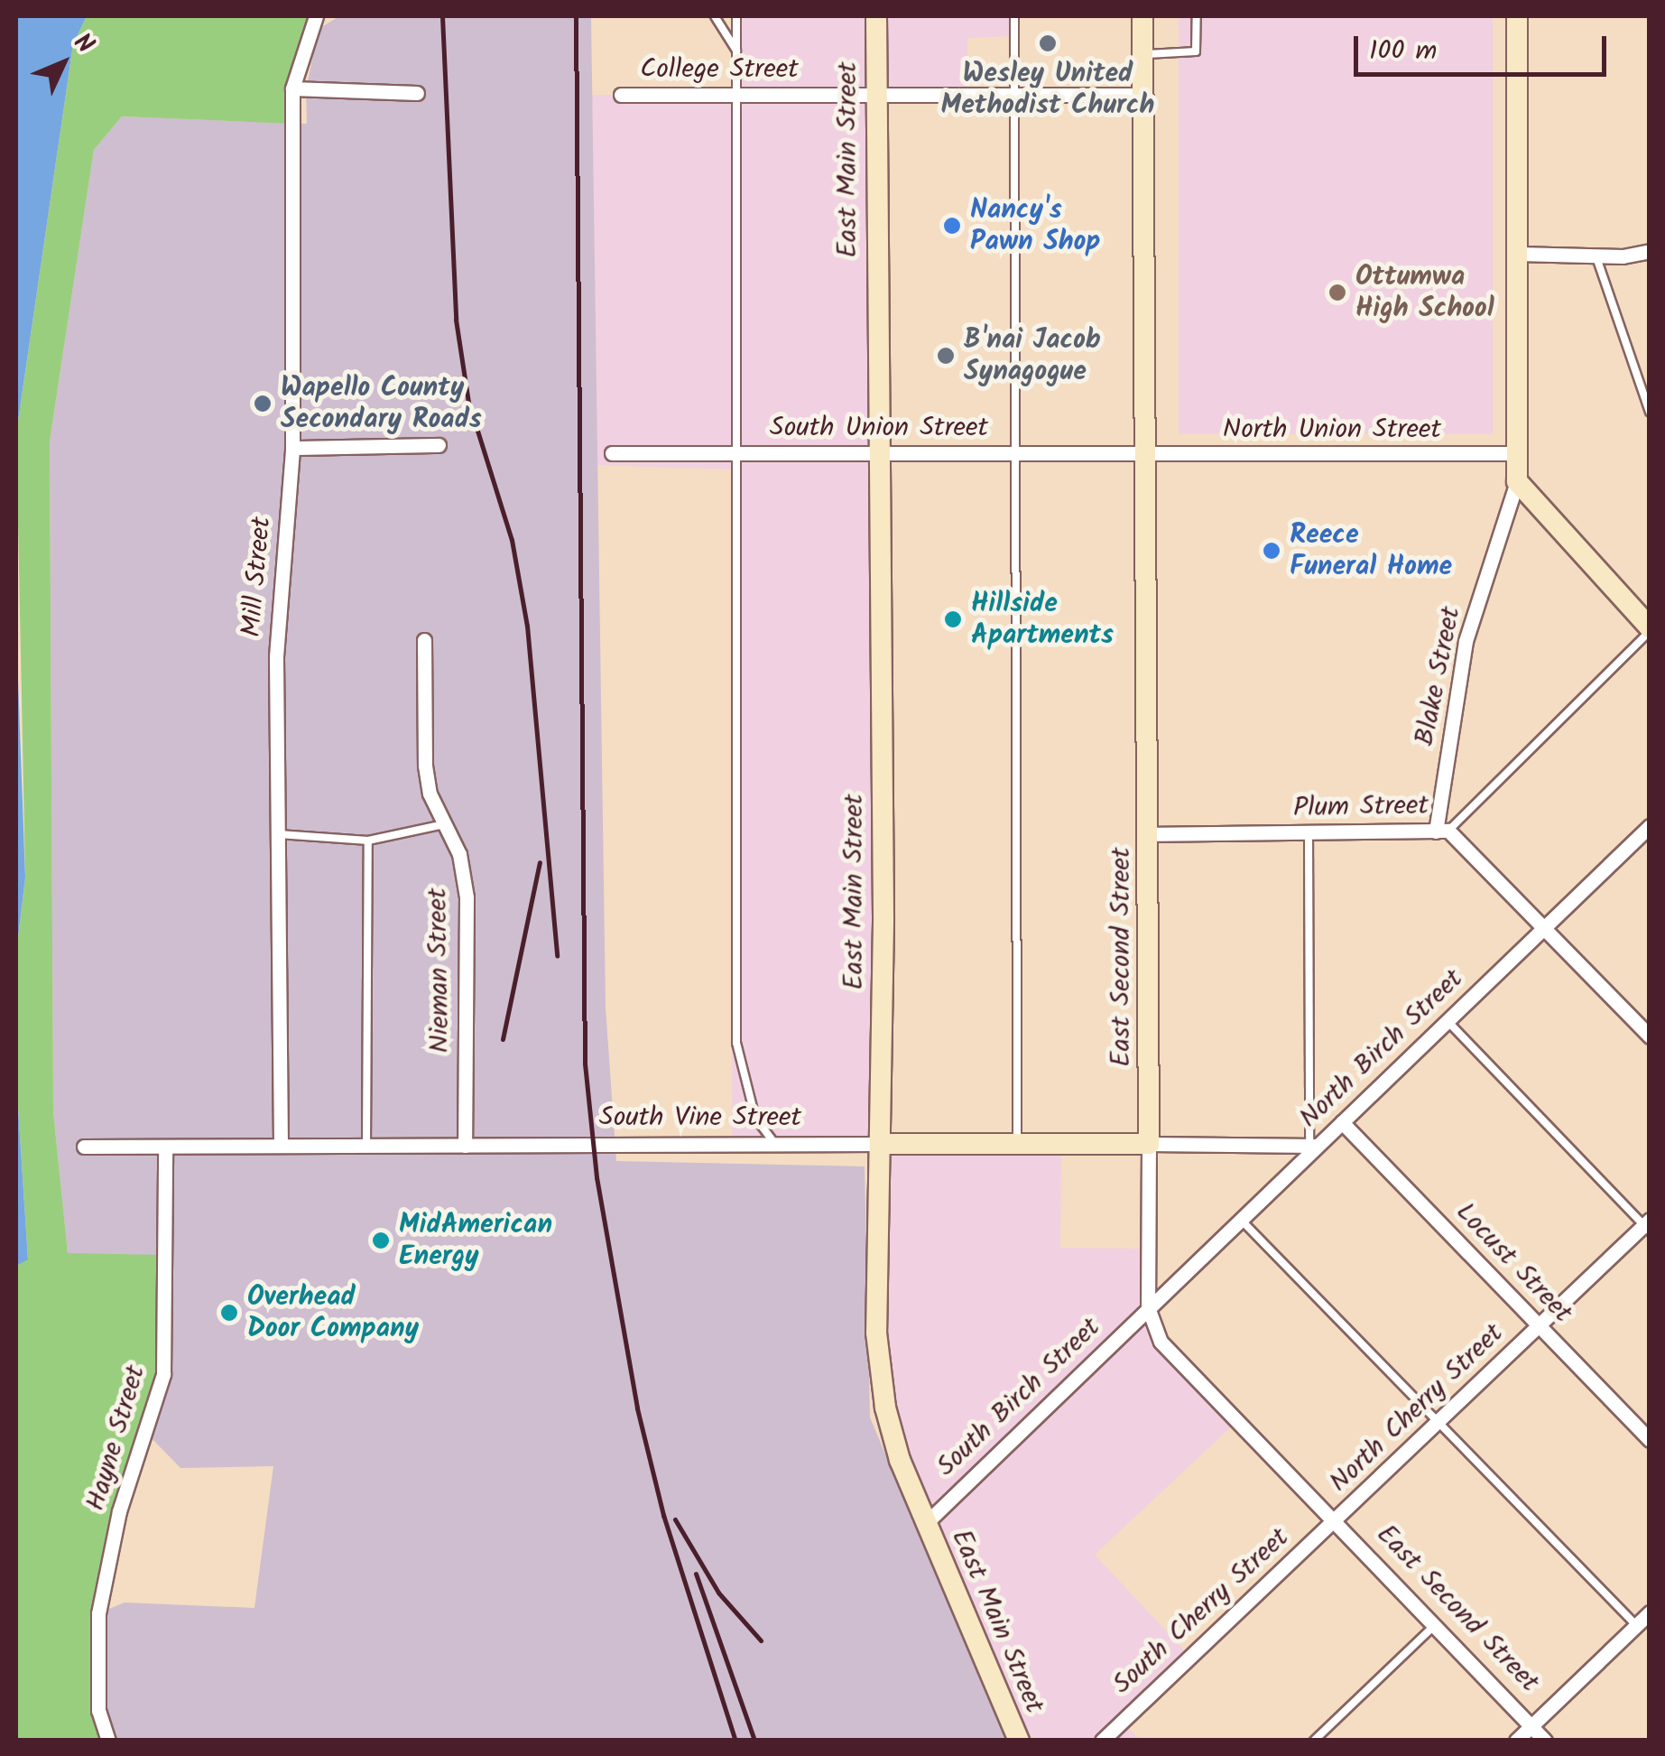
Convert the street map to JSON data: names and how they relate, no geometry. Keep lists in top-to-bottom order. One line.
{"streets":{"main road":["East Main Street","East Second Street","South Vine Street"],"street":["College Street","South Union Street","North Union Street","Mill Street","Blake Street","Plum Street","Nieman Street","North Birch Street","Locust Street","South Birch Street","North Cherry Street","Hayne Street","South Cherry Street"]},"crossings":[["College Street","East Main Street"],["College Street","East Second Street"],["East Main Street","South Union Street"],["East Main Street","South Vine Street"],["East Main Street","South Birch Street"],["South Union Street","North Union Street"],["South Union Street","East Second Street"],["North Union Street","East Second Street"],["Mill Street","South Vine Street"],["Blake Street","Plum Street"],["Plum Street","East Second Street"],["Plum Street","North Birch Street"],["East Second Street","North Birch Street"],["East Second Street","South Vine Street"],["East Second Street","South Birch Street"],["East Second Street","North Cherry Street"],["East Second Street","South Cherry Street"],["Nieman Street","South Vine Street"],["North Birch Street","South Vine Street"],["North Birch Street","Locust Street"],["North Birch Street","South Birch Street"],["South Vine Street","Hayne Street"],["Locust Street","North Cherry Street"],["North Cherry Street","South Cherry Street"]],"places":["Wesley United Methodist Church","Nancy's Pawn Shop","Ottumwa High School","B'nai Jacob Synagogue","Wapello County Secondary Roads","Reece Funeral Home","Hillside Apartments","MidAmerican Energy","Overhead Door Company"],"scale_bar":"100 m","north":"top right"}
